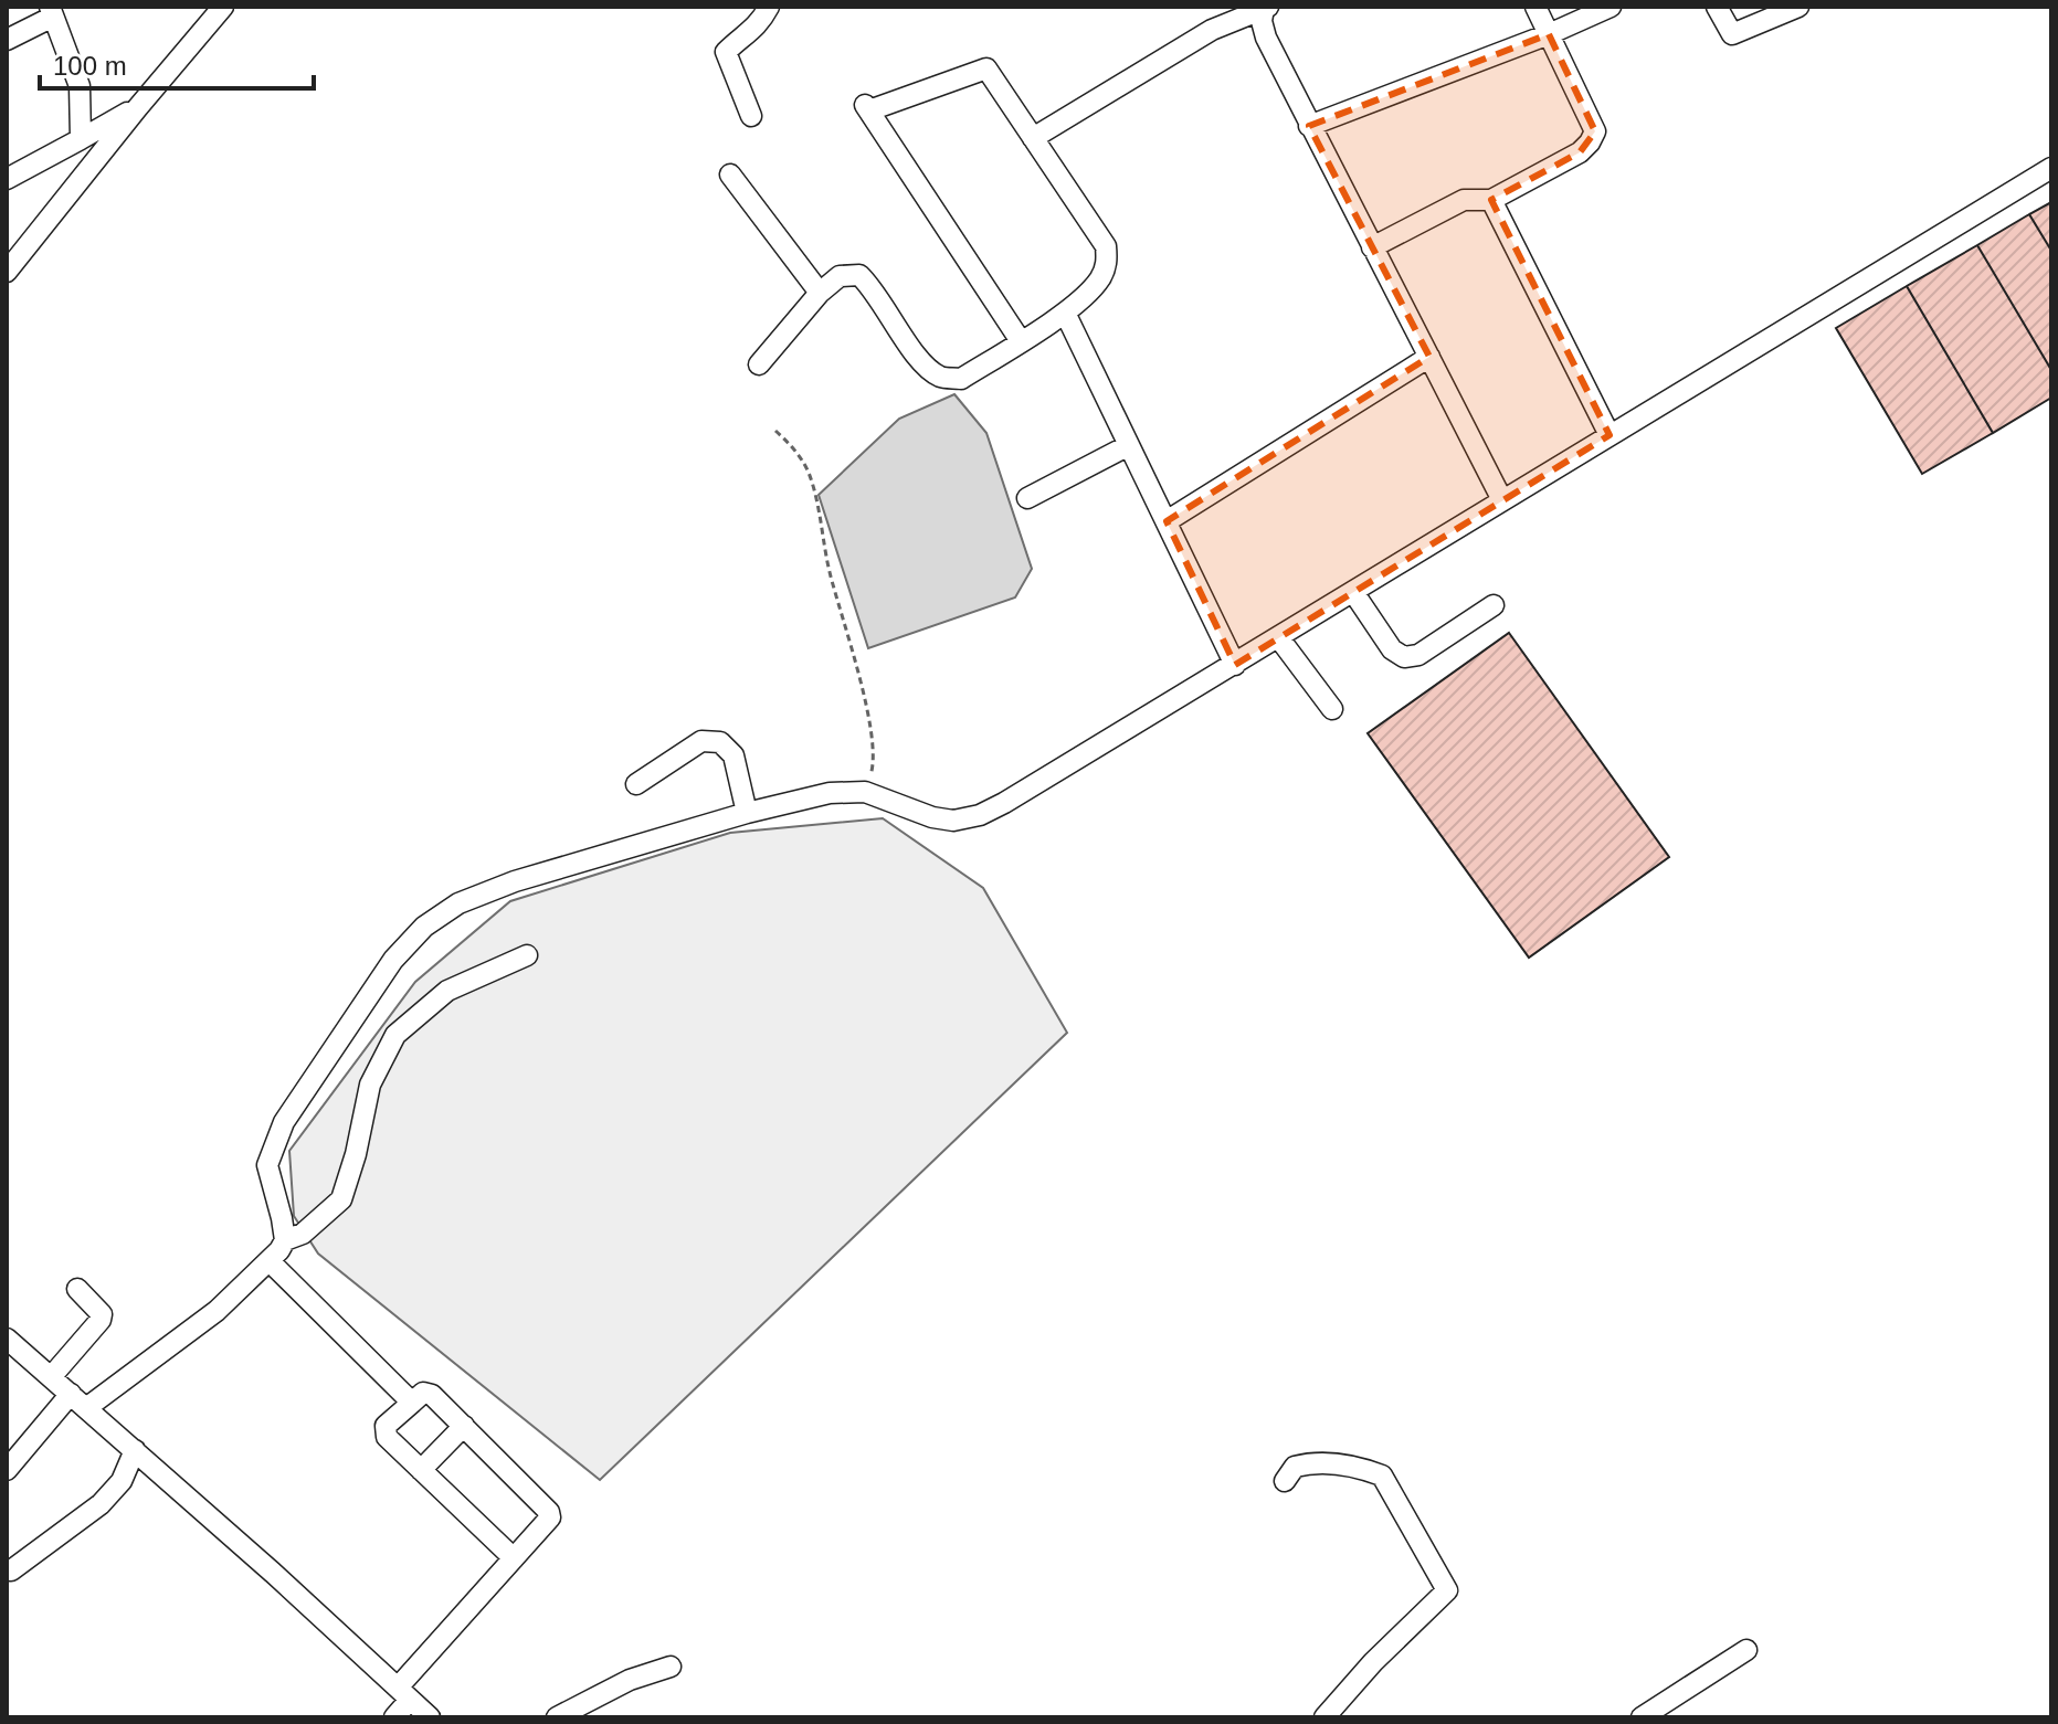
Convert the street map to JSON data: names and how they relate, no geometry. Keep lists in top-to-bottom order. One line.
{"scale_bar":"100 m"}
